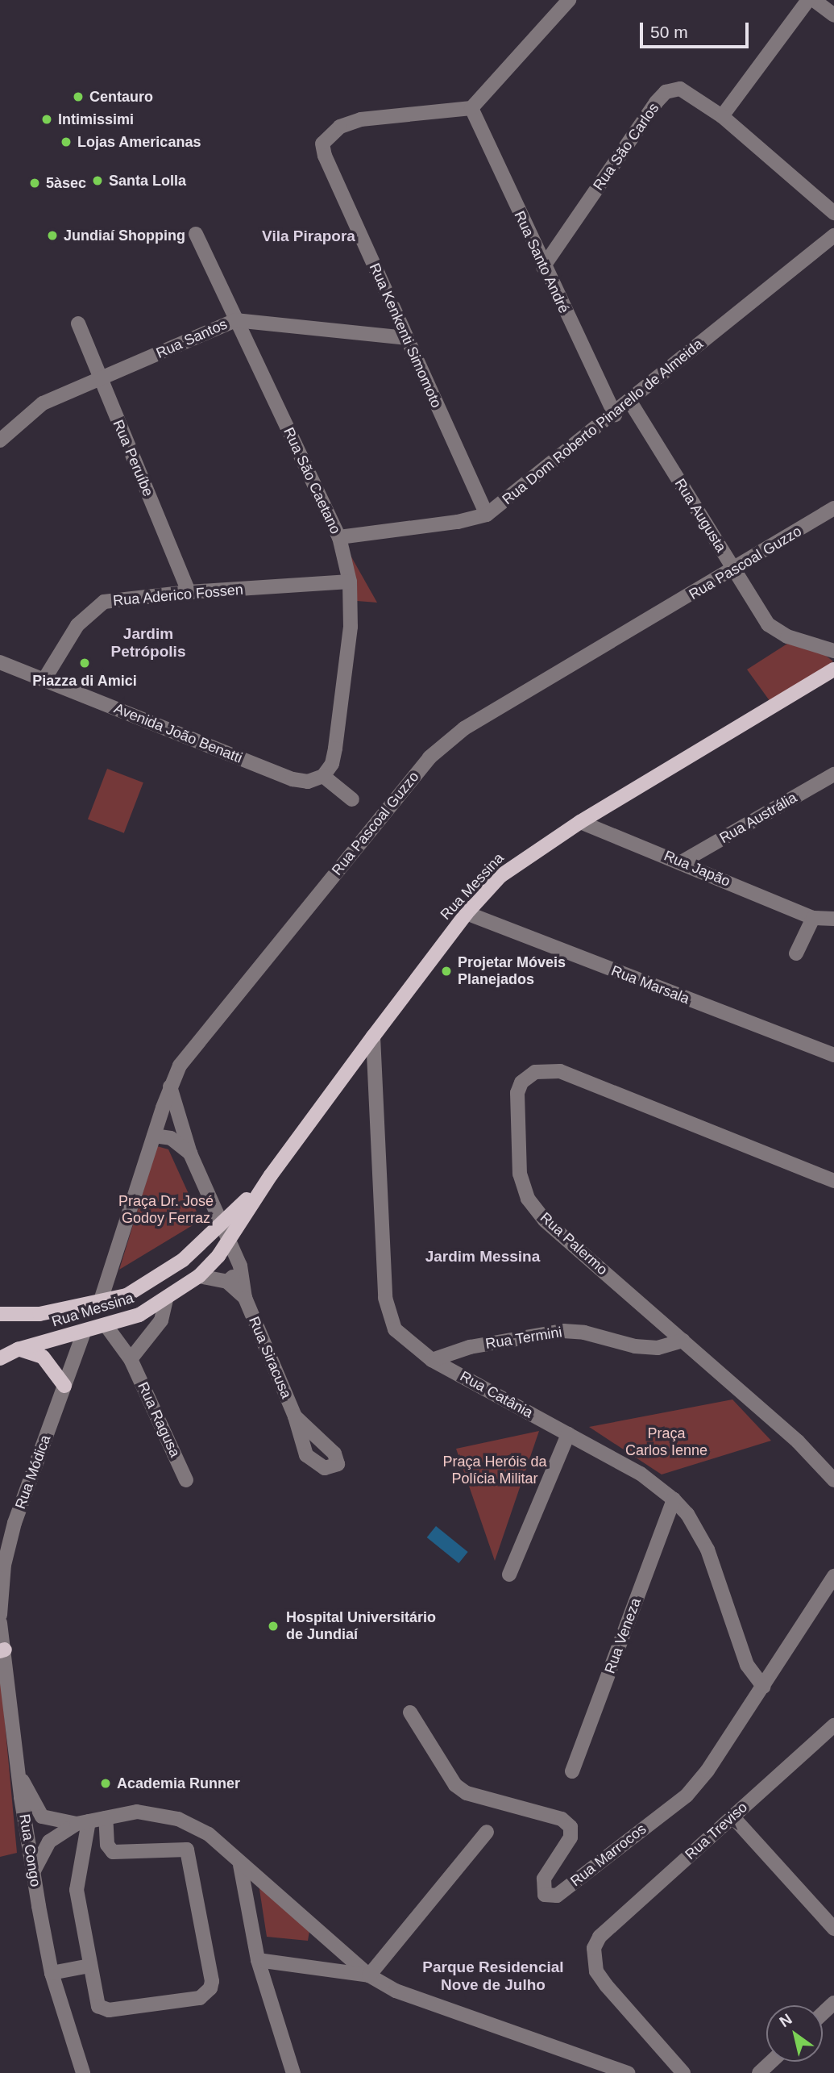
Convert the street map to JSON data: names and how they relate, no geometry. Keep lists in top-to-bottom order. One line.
{"streets":{"main road":["Rua Messina"],"street":["Rua São Carlos","Rua Santo André","Rua Kenkenti Simomoto","Rua Santos","Rua Dom Roberto Pinarello de Almeida","Rua Peruíbe","Rua São Caetano","Rua Augusta","Rua Pascoal Guzzo","Rua Aderico Fossen","Avenida João Benatti","Rua Austrália","Rua Japão","Rua Marsala","Rua Palermo","Rua Termini","Rua Siracusa","Rua Catânia","Rua Ragusa","Rua Módica","Rua Veneza","Rua Treviso","Rua Congo","Rua Marrocos"]},"crossings":[["Rua São Carlos","Rua Santo André"],["Rua Santo André","Rua Kenkenti Simomoto"],["Rua Santo André","Rua Dom Roberto Pinarello de Almeida"],["Rua Kenkenti Simomoto","Rua Santos"],["Rua Kenkenti Simomoto","Rua Dom Roberto Pinarello de Almeida"],["Rua Santos","Rua Peruíbe"],["Rua Santos","Rua São Caetano"],["Rua Dom Roberto Pinarello de Almeida","Rua São Caetano"],["Rua Dom Roberto Pinarello de Almeida","Rua Augusta"],["Rua Peruíbe","Rua Aderico Fossen"],["Rua São Caetano","Rua Aderico Fossen"],["Rua São Caetano","Avenida João Benatti"],["Rua Augusta","Rua Pascoal Guzzo"],["Rua Pascoal Guzzo","Rua Messina"],["Rua Aderico Fossen","Avenida João Benatti"],["Rua Austrália","Rua Japão"],["Rua Japão","Rua Messina"],["Rua Messina","Rua Marsala"],["Rua Messina","Rua Siracusa"],["Rua Messina","Rua Catânia"],["Rua Messina","Rua Ragusa"],["Rua Messina","Rua Módica"],["Rua Palermo","Rua Termini"],["Rua Termini","Rua Catânia"],["Rua Catânia","Rua Veneza"],["Rua Catânia","Rua Marrocos"]],"districts":["Vila Pirapora","Jardim Petrópolis","Jardim Messina","Parque Residencial Nove de Julho"],"parks":["Praça Dr. José Godoy Ferraz","Praça Carlos Ienne","Praça Heróis da Polícia Militar"],"places":["Centauro","Intimissimi","Lojas Americanas","Santa Lolla","5àsec","Jundiaí Shopping","Piazza di Amici","Projetar Móveis Planejados","Hospital Universitário de Jundiaí","Academia Runner"],"scale_bar":"50 m","north":"top left"}
